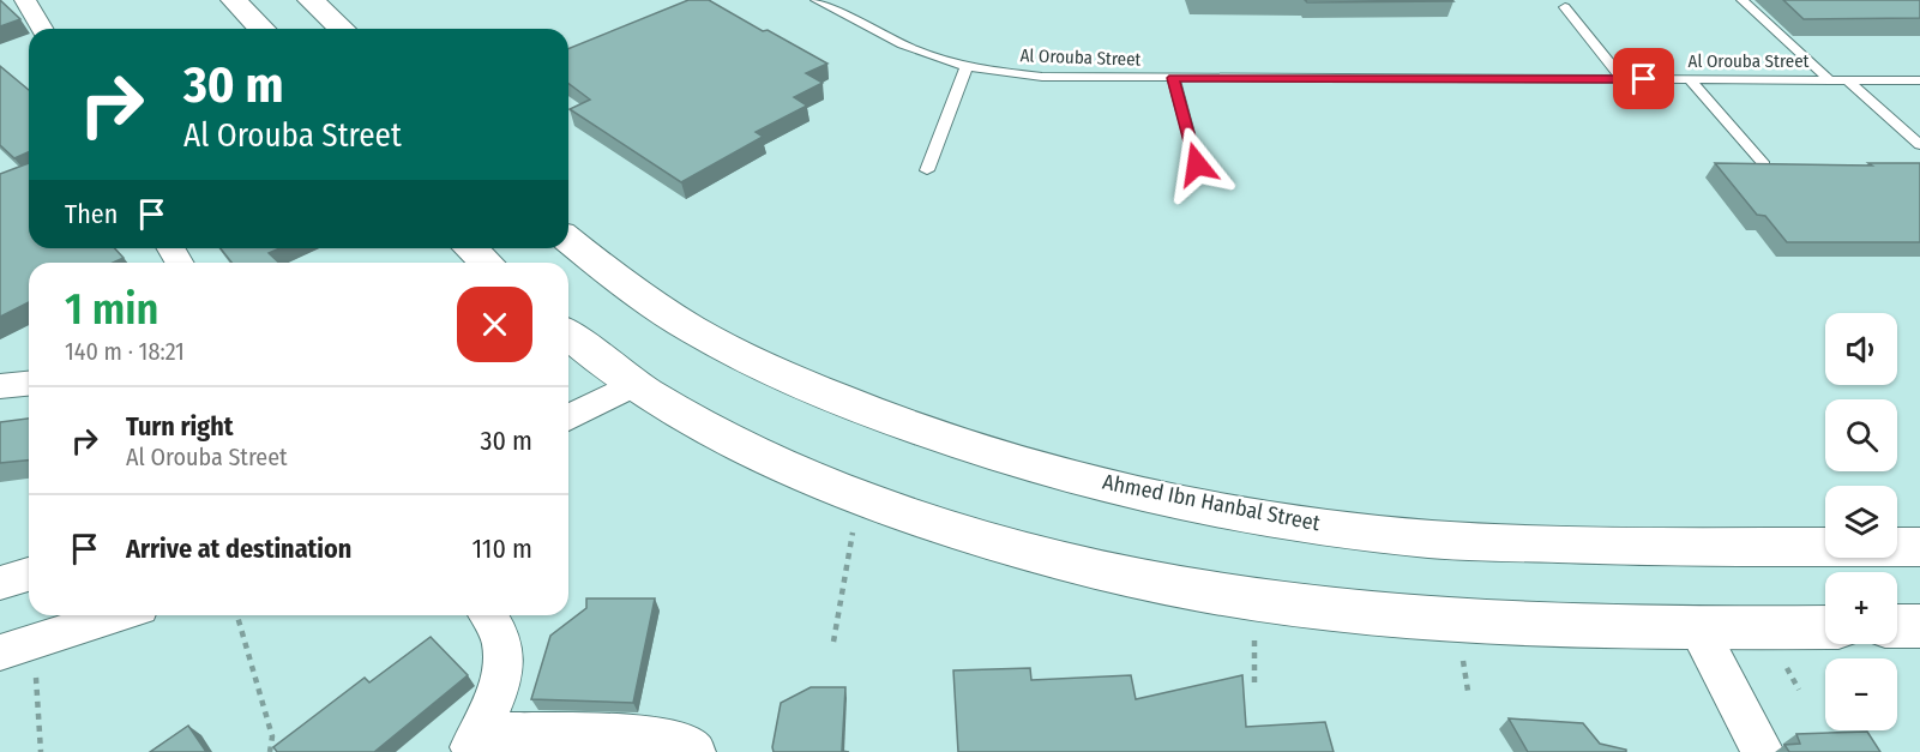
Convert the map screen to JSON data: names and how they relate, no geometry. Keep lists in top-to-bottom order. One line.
{"streets":{"street":["Ahmed Ibn Hanbal Street"],"lane":["Al Orouba Street"]},"page":{"turn":["30 m","Al Orouba Street"],"then":"Then","heading":["1 min","140 m · 18:21"],"map_buttons":["+","−"],"list":[{"name":"Turn right","note":"Al Orouba Street","value":"30 m"},{"name":"Arrive at destination","value":"110 m"}]}}
